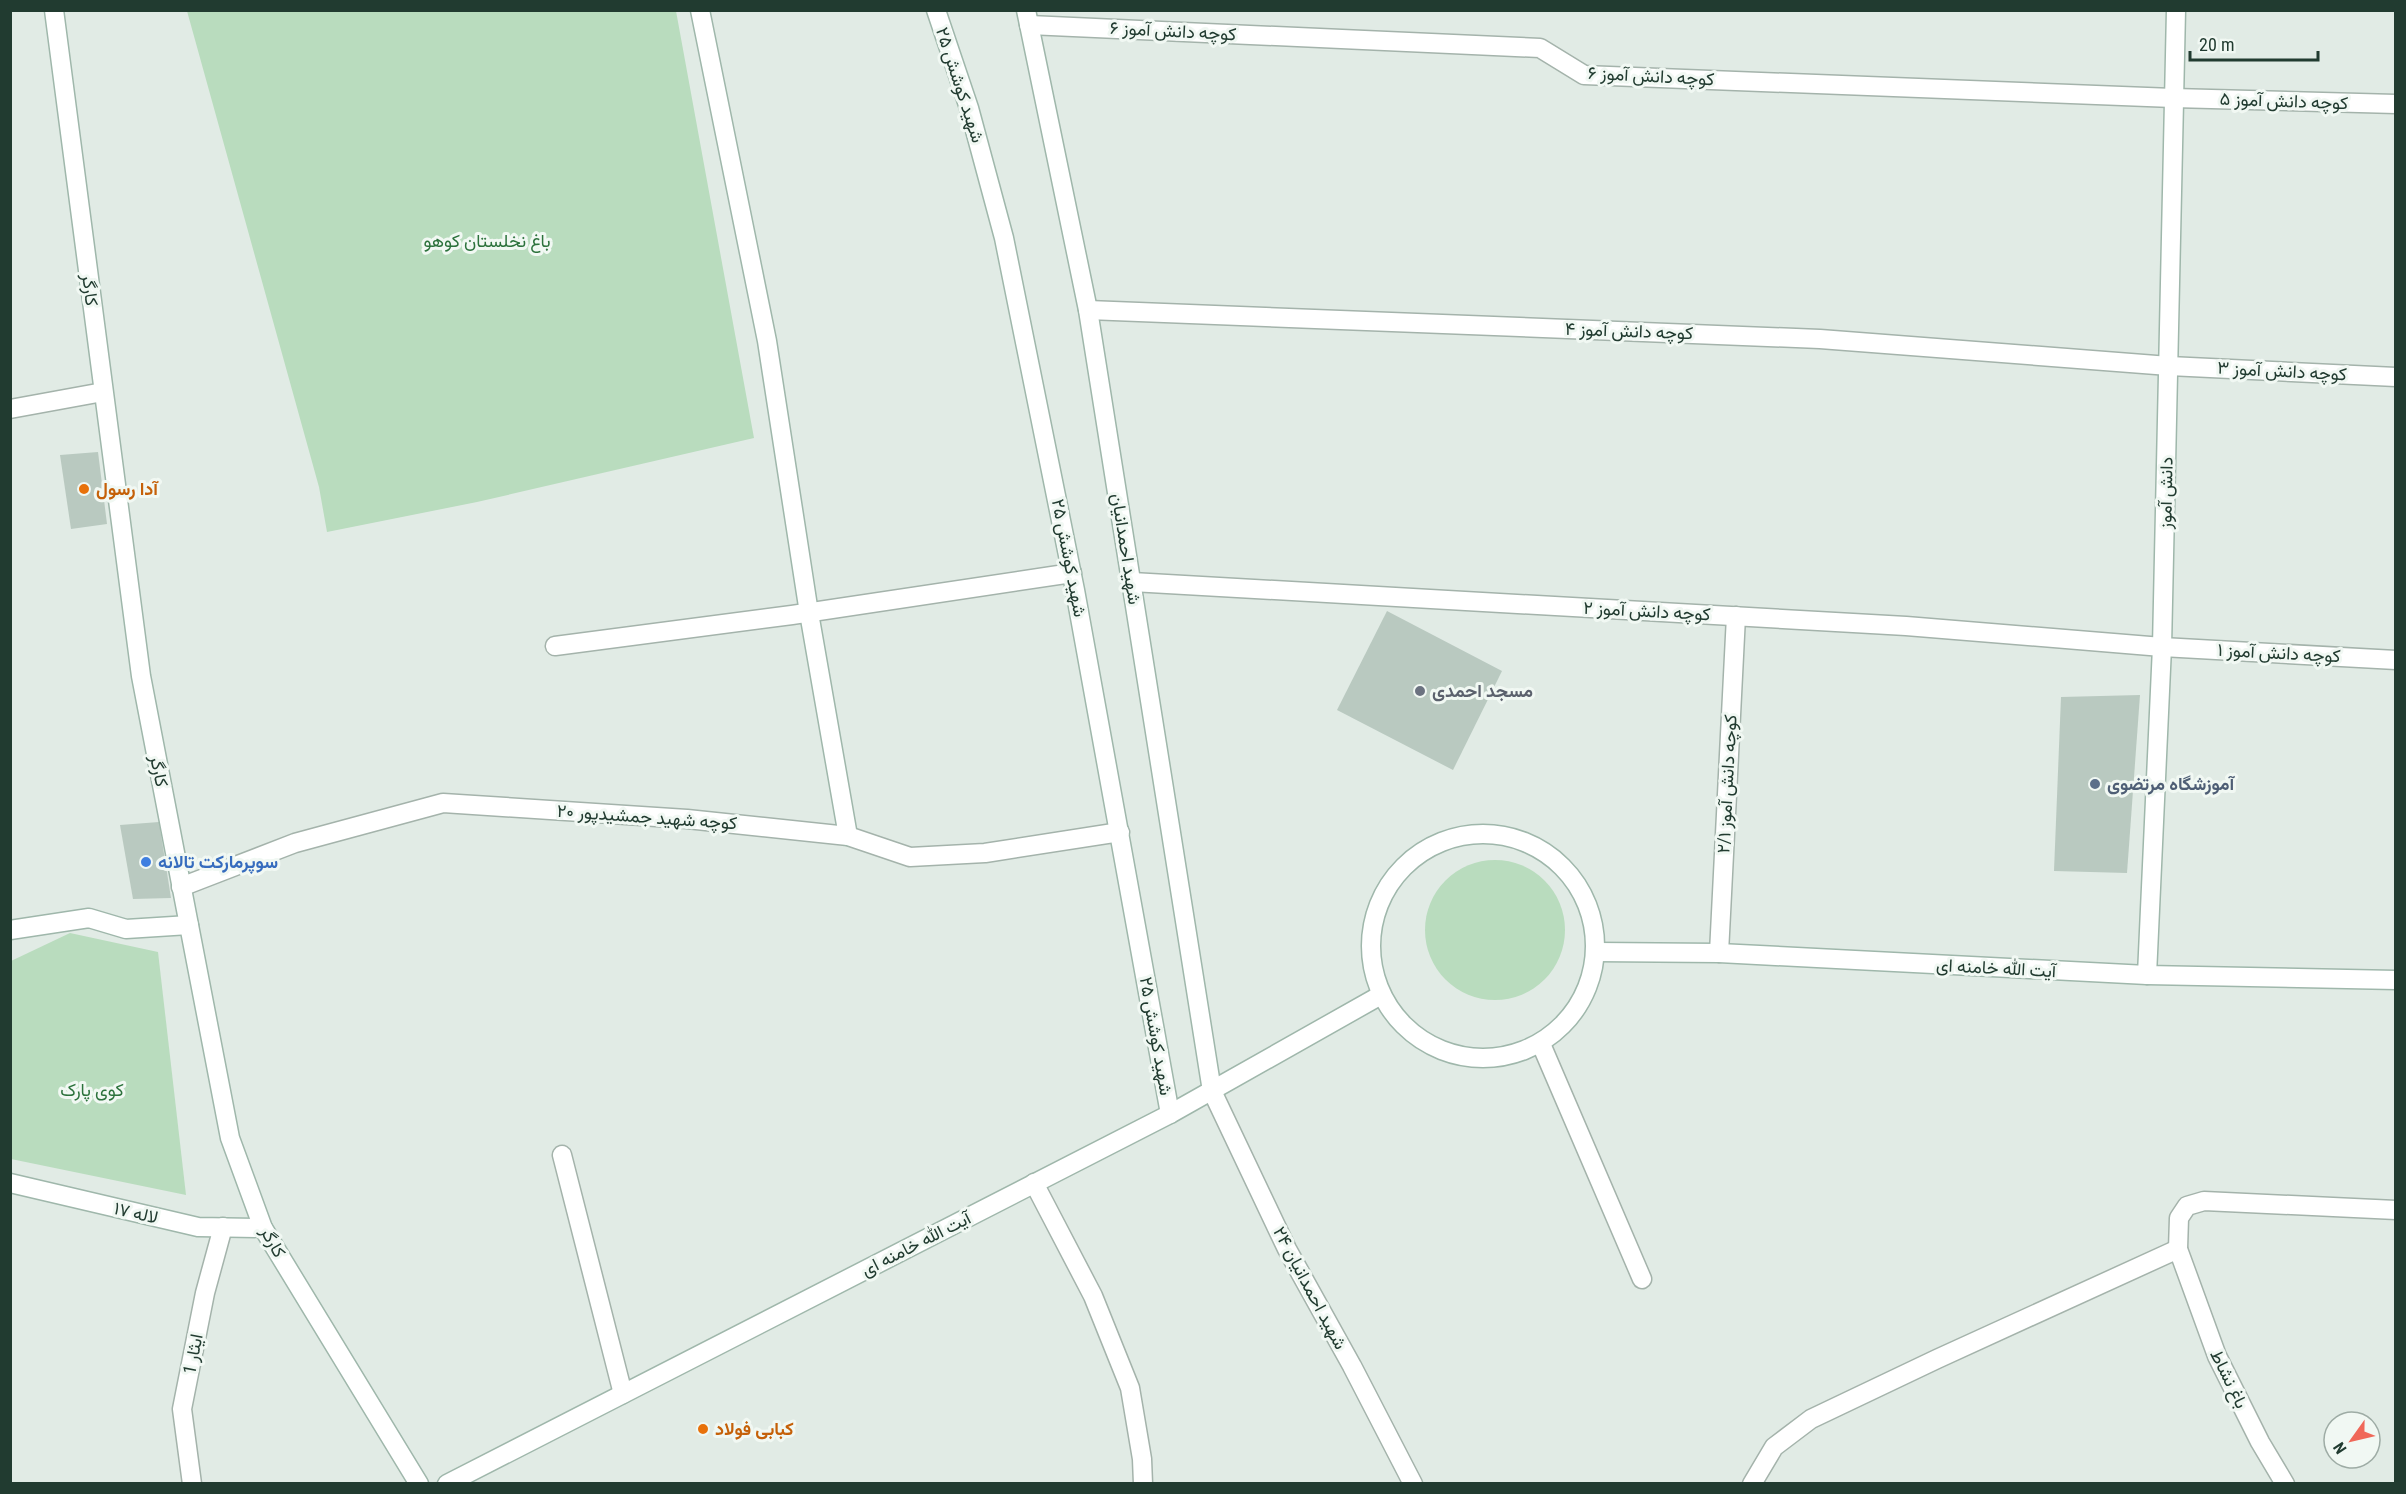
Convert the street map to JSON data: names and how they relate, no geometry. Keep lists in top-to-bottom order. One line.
{"streets":{"street":["کوچه دانش آموز ۶","شهید کوشش ۲۵","کوچه دانش آموز ۵","کارگر","کوچه دانش آموز ۴","کوچه دانش آموز ۳","دانش آموز","شهید احمدانیان","کوچه دانش آموز ۲","کوچه دانش آموز ۱","کوچه دانش آموز ۲/۱","کوچه شهید جمشیدپور ۲۰","آیت الله خامنه ای","لاله ۱۷","شهید احمدانیان ۲۴","ایثار 1","باغ نشاط"]},"crossings":[["کوچه دانش آموز ۶","کوچه دانش آموز ۵"],["کوچه دانش آموز ۶","دانش آموز"],["کوچه دانش آموز ۶","شهید احمدانیان"],["شهید کوشش ۲۵","کوچه شهید جمشیدپور ۲۰"],["شهید کوشش ۲۵","آیت الله خامنه ای"],["کوچه دانش آموز ۵","دانش آموز"],["کارگر","کوچه شهید جمشیدپور ۲۰"],["کارگر","لاله ۱۷"],["کوچه دانش آموز ۴","کوچه دانش آموز ۳"],["کوچه دانش آموز ۴","دانش آموز"],["کوچه دانش آموز ۴","شهید احمدانیان"],["کوچه دانش آموز ۳","دانش آموز"],["دانش آموز","کوچه دانش آموز ۲"],["دانش آموز","کوچه دانش آموز ۱"],["دانش آموز","آیت الله خامنه ای"],["شهید احمدانیان","کوچه دانش آموز ۲"],["شهید احمدانیان","آیت الله خامنه ای"],["شهید احمدانیان","شهید احمدانیان ۲۴"],["کوچه دانش آموز ۲","کوچه دانش آموز ۱"],["کوچه دانش آموز ۲","کوچه دانش آموز ۲/۱"],["کوچه دانش آموز ۲/۱","آیت الله خامنه ای"],["آیت الله خامنه ای","شهید احمدانیان ۲۴"],["لاله ۱۷","ایثار 1"]],"parks":["باغ نخلستان کوهو","کوی پارک"],"places":["آدا رسول","مسجد احمدی","آموزشگاه مرتضوی","سوپرمارکت تالانه","کبابی فولاد"],"scale_bar":"20 m","north":"bottom left"}
